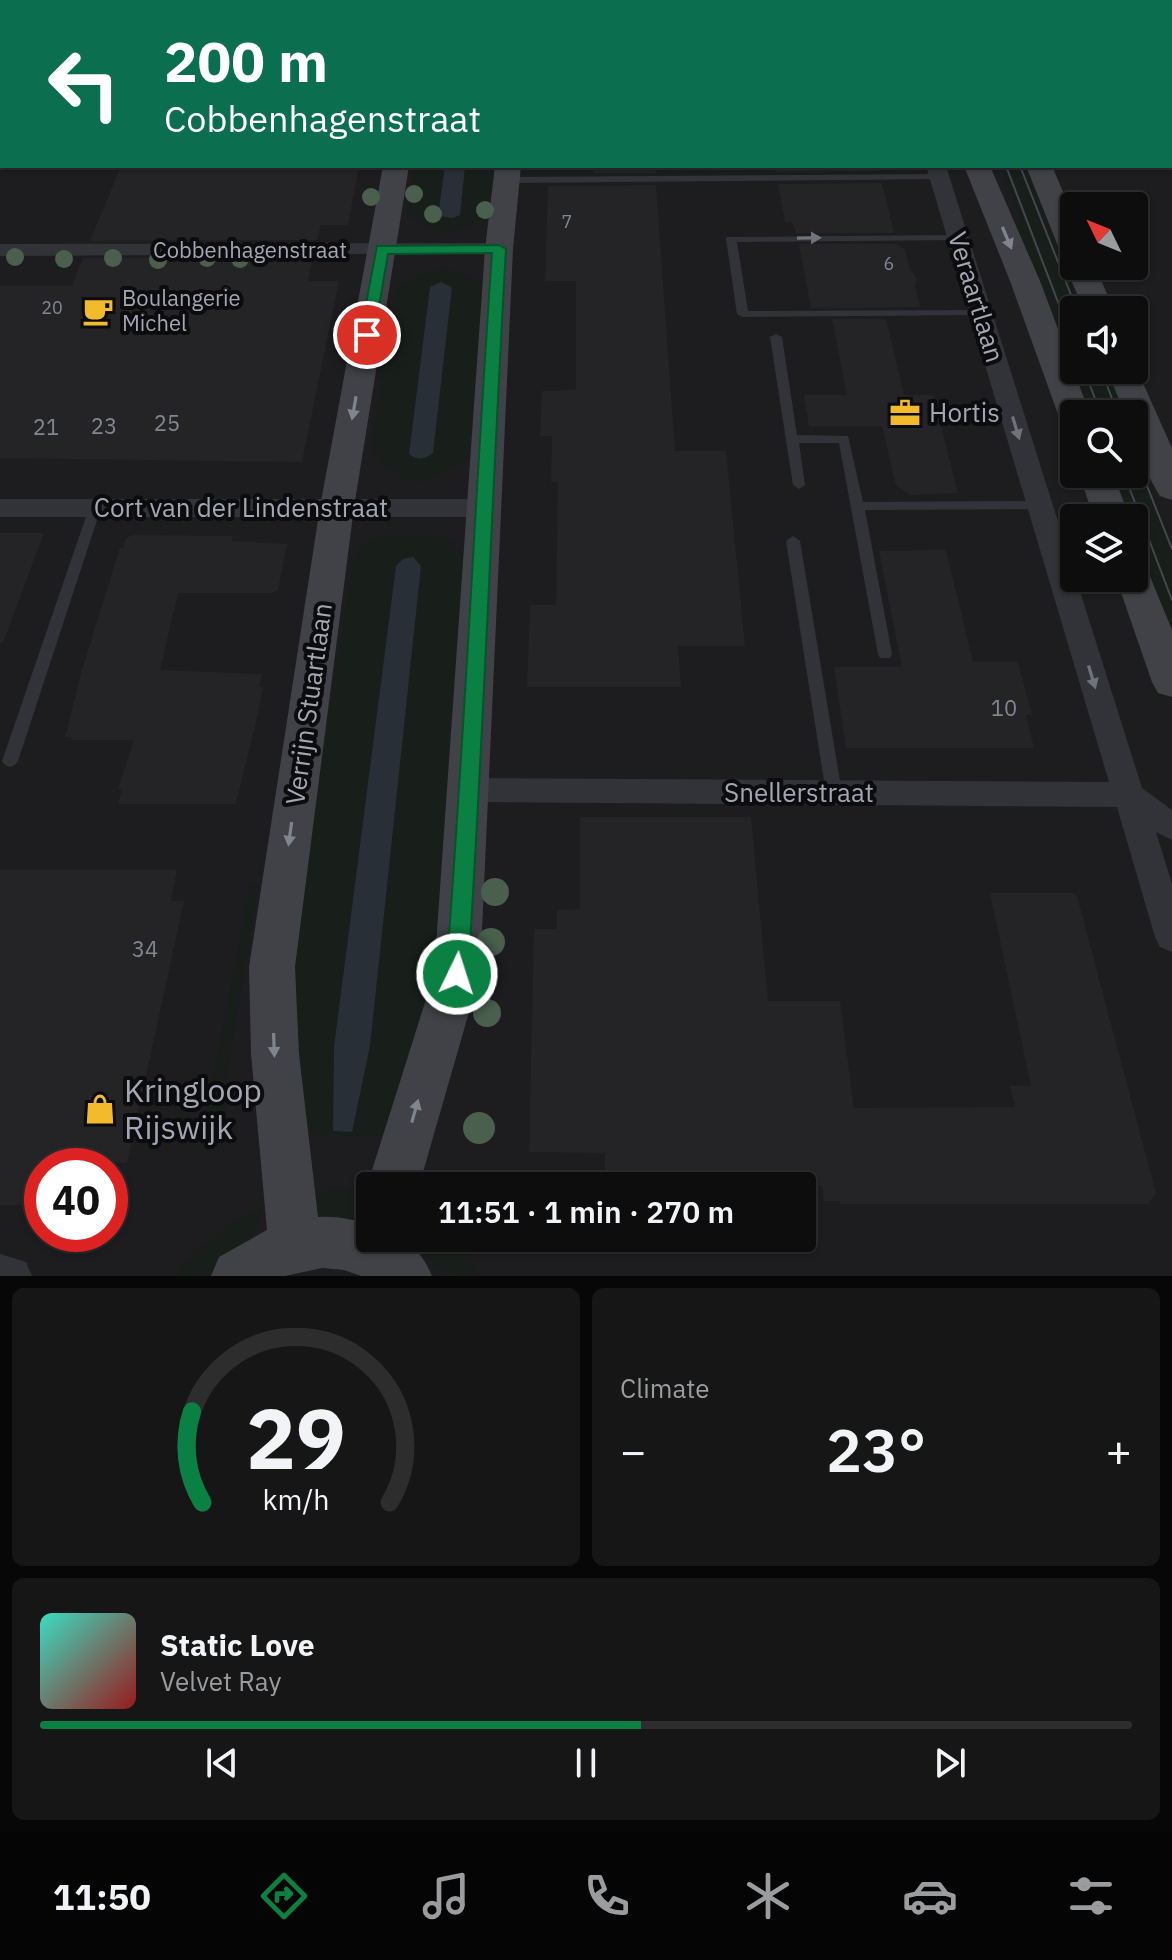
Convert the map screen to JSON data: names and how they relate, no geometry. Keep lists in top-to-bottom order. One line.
{"streets":{"street":["Cobbenhagenstraat","Veraartlaan","Cort van der Lindenstraat","Verrijn Stuartlaan","Snellerstraat"]},"crossings":[["Cobbenhagenstraat","Verrijn Stuartlaan"],["Veraartlaan","Snellerstraat"],["Cort van der Lindenstraat","Verrijn Stuartlaan"]],"places":{"cafe":["Boulangerie Michel"],"office":["Hortis"],"shop":["Kringloop Rijswijk"]},"house_numbers":["7","6","20","25","23","21","10","34"],"north":"top left","page":{"turn":["200 m","Cobbenhagenstraat"],"limit":"40","trip":"11:51 · 1 min · 270 m","tile":"Climate","heat":["−","23°","+"],"song":["Static Love","Velvet Ray"],"tabs":"11:50","gauge":["29","km/h"]}}
